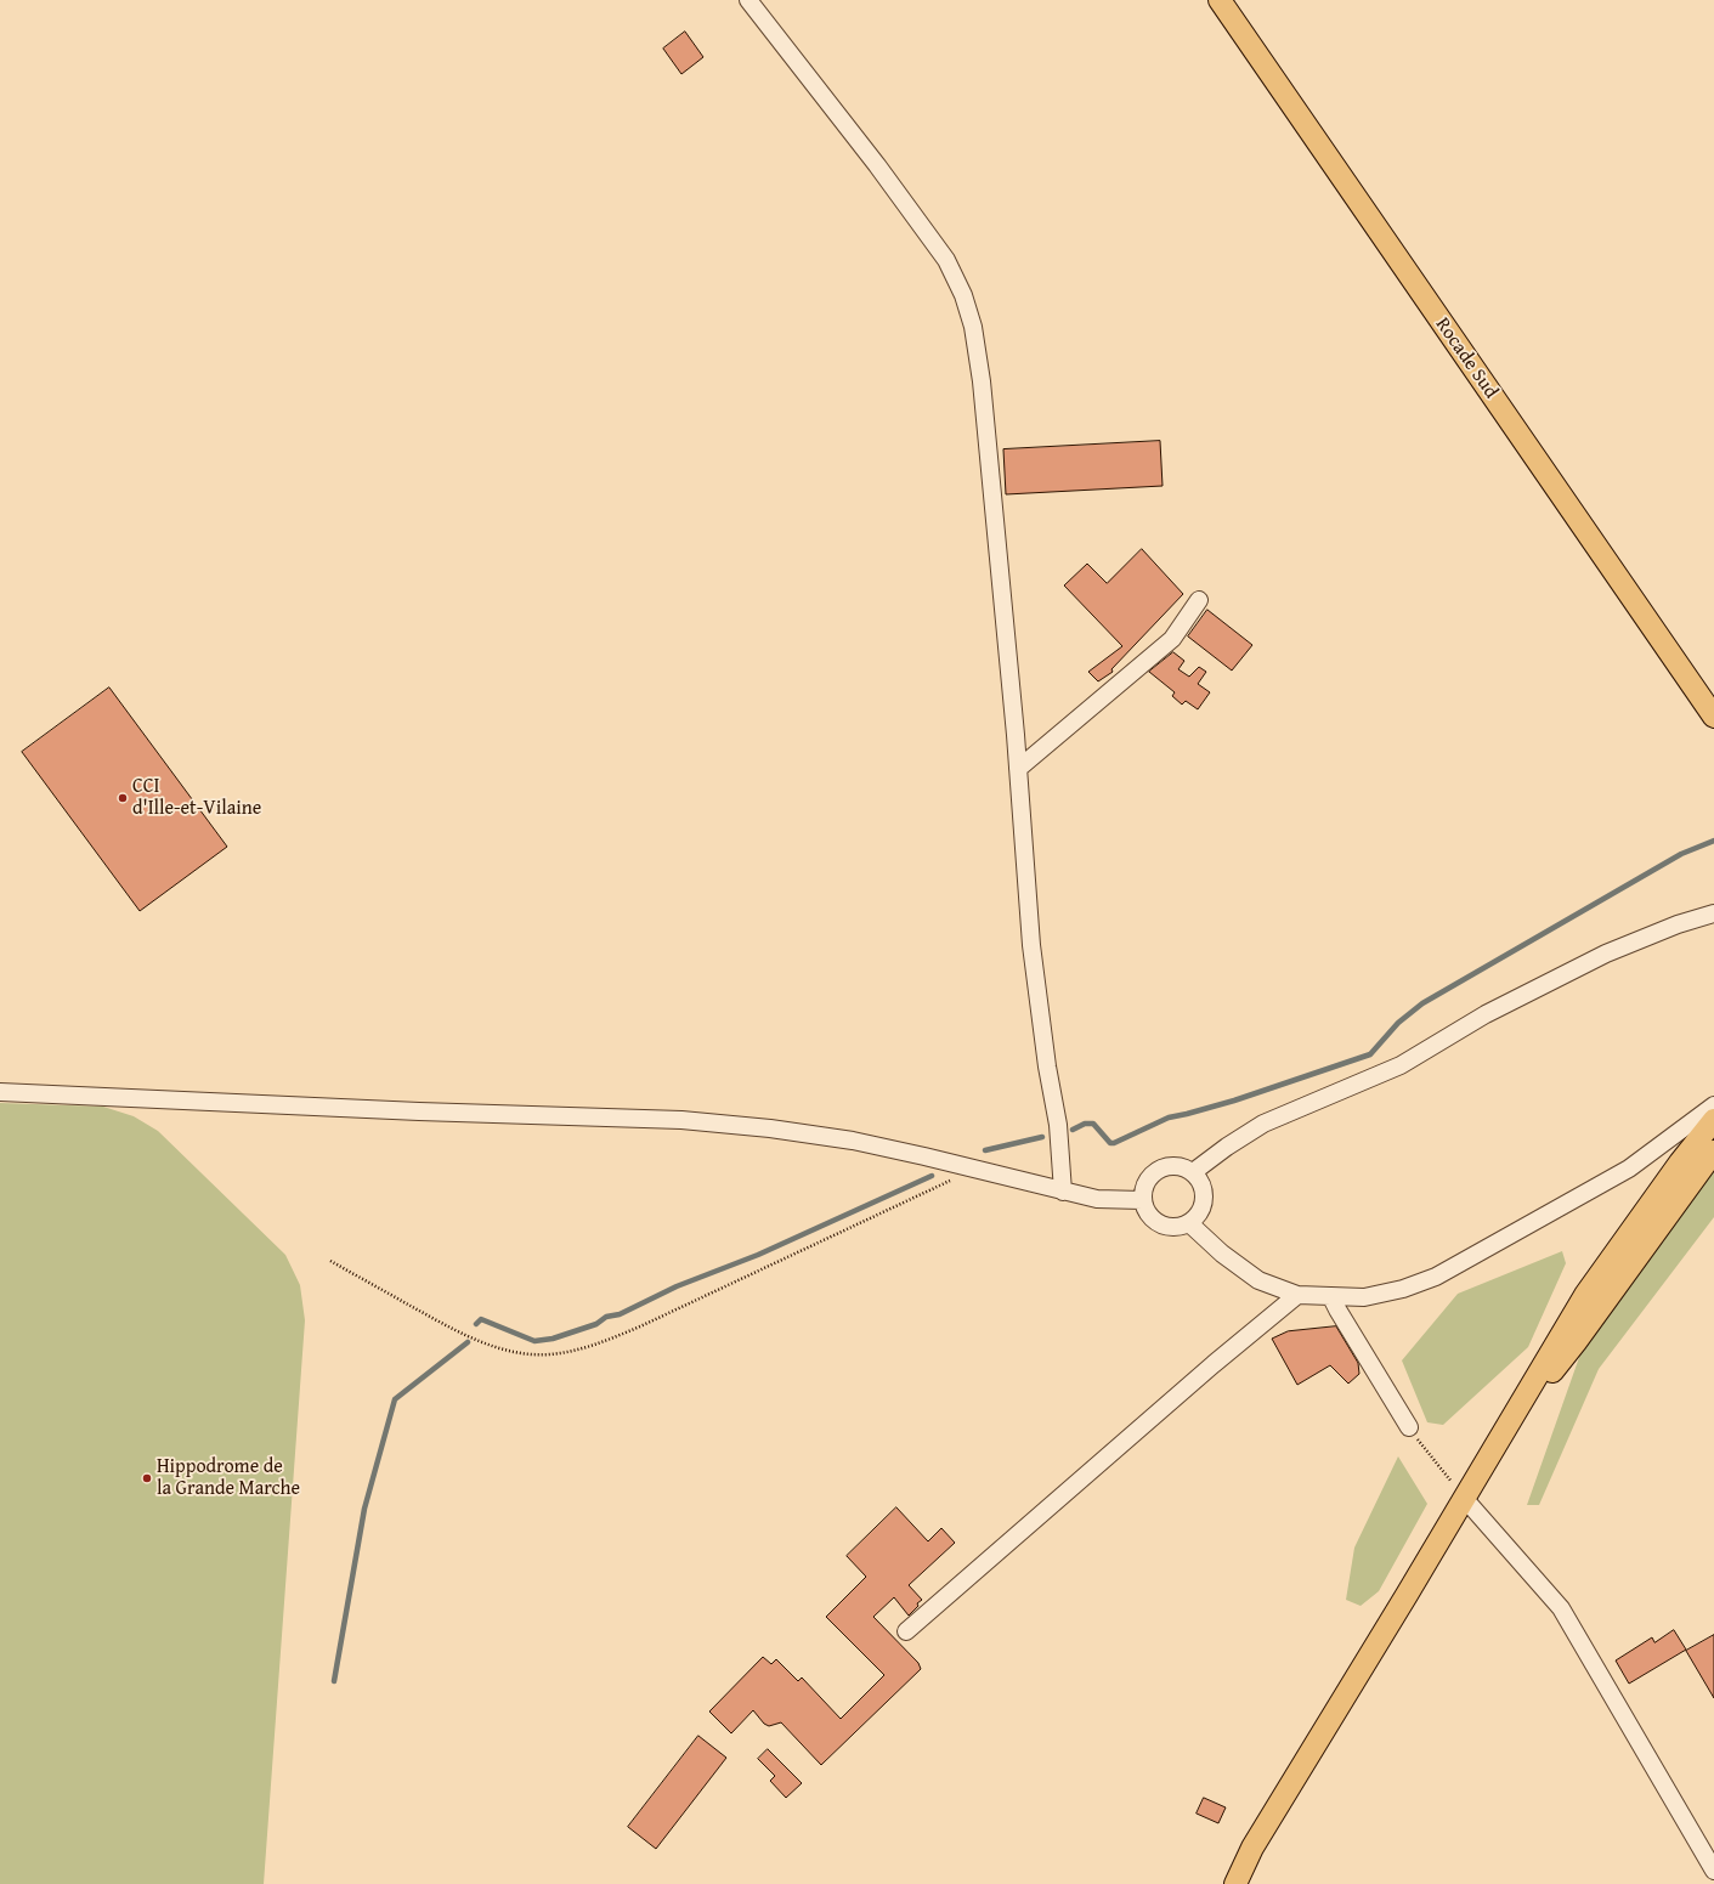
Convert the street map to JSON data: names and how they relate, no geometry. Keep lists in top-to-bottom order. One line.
{"streets":{"main road":["Rocade Sud"]},"places":["CCI d'Ille-et-Vilaine","Hippodrome de la Grande Marche"]}
